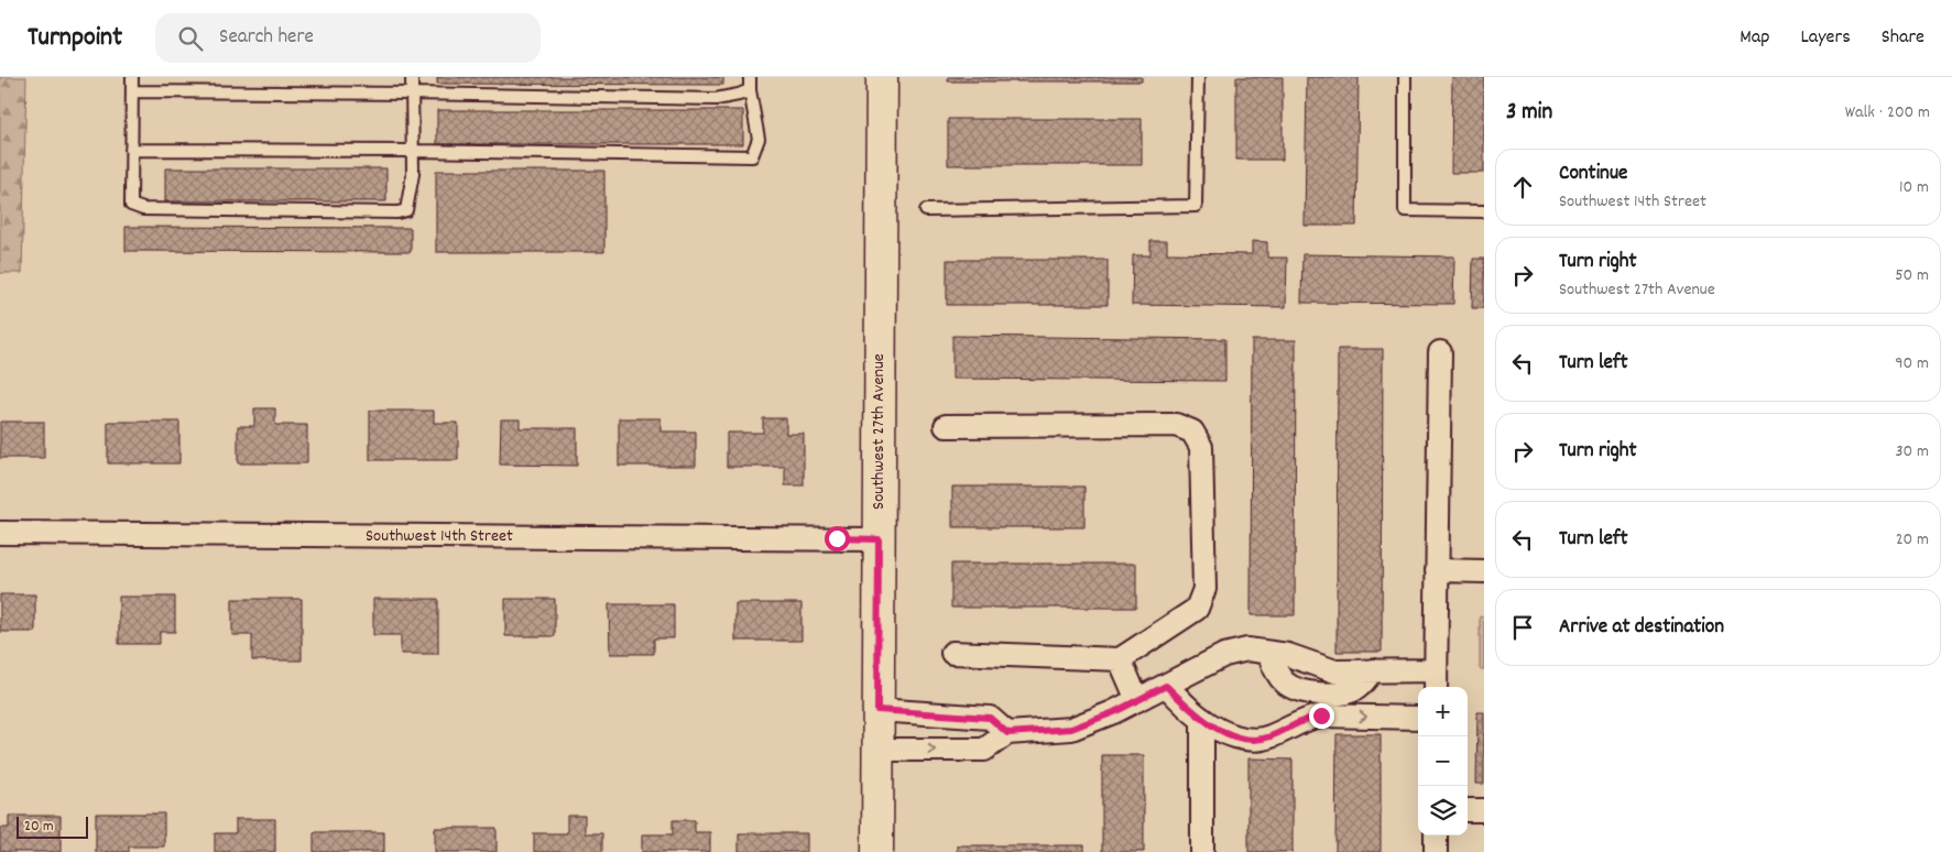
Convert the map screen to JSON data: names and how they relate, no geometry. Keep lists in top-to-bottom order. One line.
{"streets":{"main road":["Southwest 27th Avenue"],"street":["Southwest 14th Street"]},"crossings":[["Southwest 27th Avenue","Southwest 14th Street"]],"scale_bar":"20 m","page":{"header":"Turnpoint","search":"Search here","nav":["Map","Layers","Share"],"heading":["3 min","Walk · 200 m"],"list":[["Continue","Southwest 14th Street","10 m"],["Turn right","Southwest 27th Avenue","50 m"],["Turn left","90 m"],["Turn right","30 m"],["Turn left","20 m"],"Arrive at destination"],"map_buttons":["+","−"],"scale":"20 m"}}
